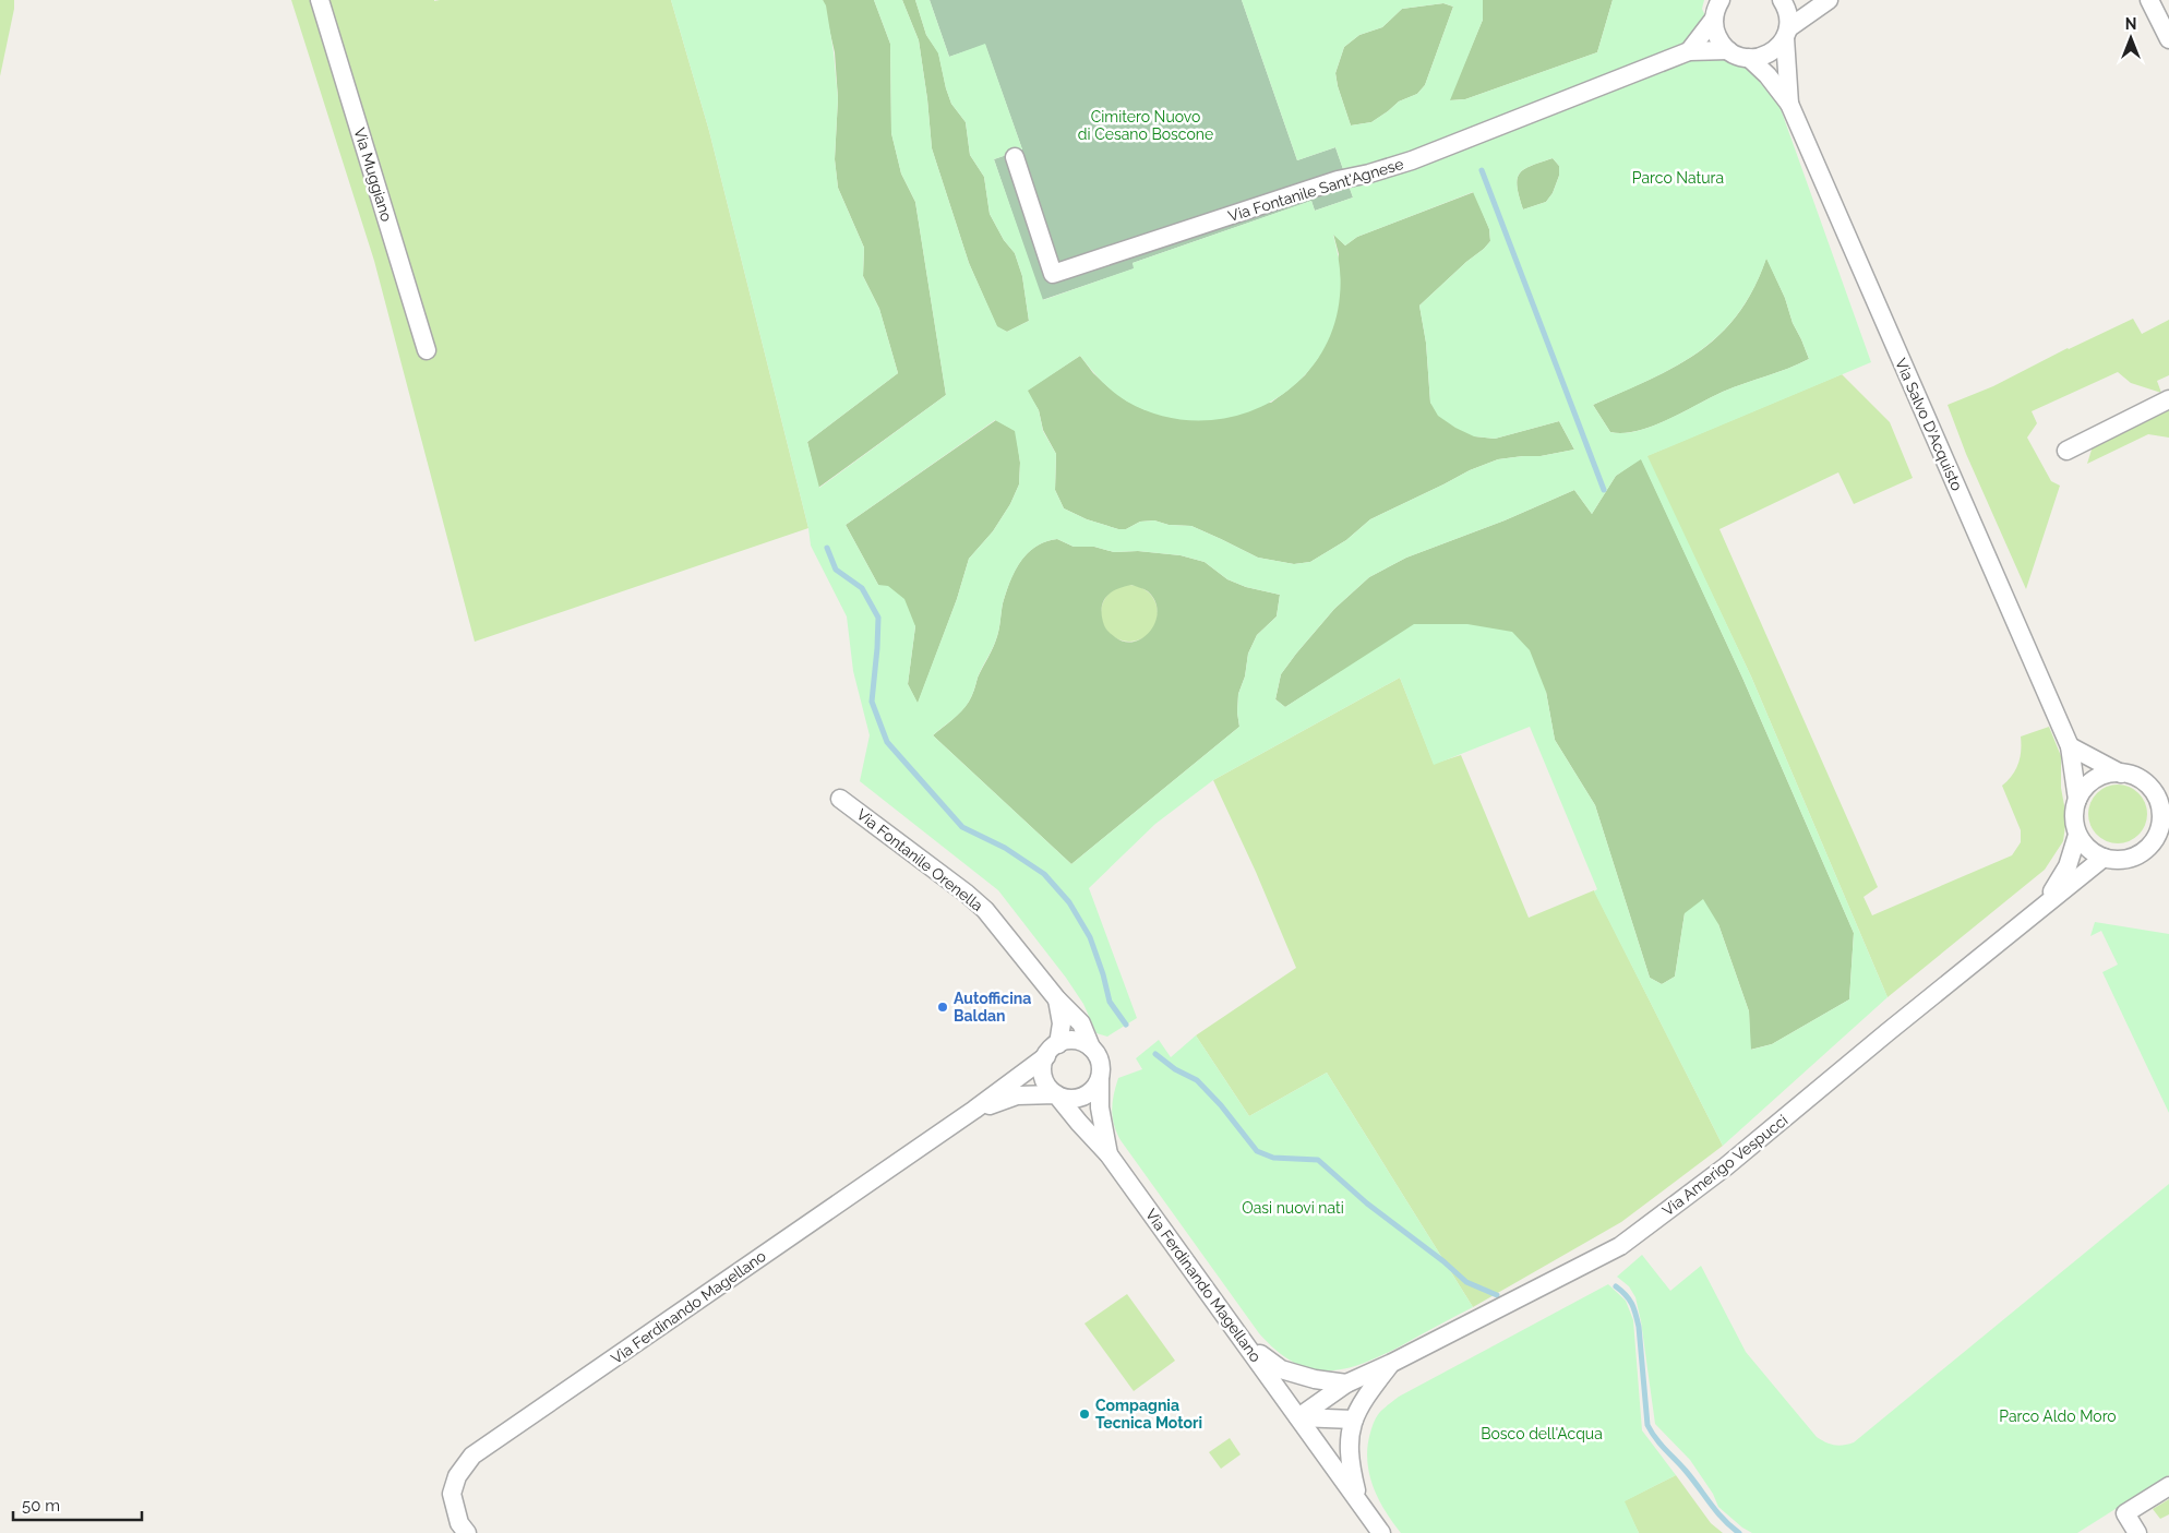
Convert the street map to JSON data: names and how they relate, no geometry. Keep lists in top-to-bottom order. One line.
{"streets":{"street":["Via Muggiano","Via Fontanile Sant'Agnese","Via Salvo D'Acquisto","Via Fontanile Orenella","Via Amerigo Vespucci","Via Ferdinando Magellano"]},"crossings":[["Via Salvo D'Acquisto","Via Amerigo Vespucci"],["Via Fontanile Orenella","Via Ferdinando Magellano"],["Via Amerigo Vespucci","Via Ferdinando Magellano"]],"parks":["Cimitero Nuovo di Cesano Boscone","Parco Natura","Oasi nuovi nati","Parco Aldo Moro","Bosco dell'Acqua"],"places":["Autofficina Baldan","Compagnia Tecnica Motori"],"scale_bar":"50 m","north":"top"}
